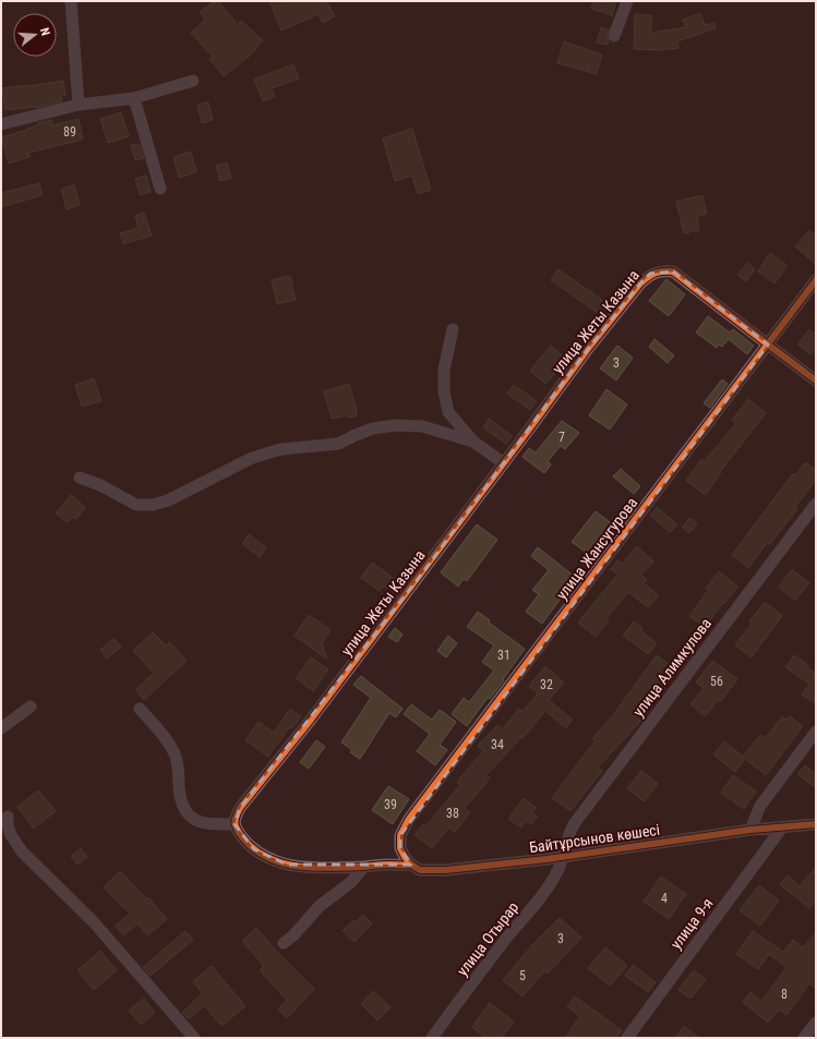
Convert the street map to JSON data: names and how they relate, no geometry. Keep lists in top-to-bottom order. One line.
{"streets":{"street":["улица Жеты Казына","улица Жансугурова","улица Алимкулова","Байтұрсынов көшесі","улица 9-я","улица Отырар"]},"crossings":[["улица Жеты Казына","улица Жансугурова"],["улица Жансугурова","Байтұрсынов көшесі"],["улица Алимкулова","Байтұрсынов көшесі"],["улица Алимкулова","улица Отырар"],["Байтұрсынов көшесі","улица 9-я"],["Байтұрсынов көшесі","улица Отырар"]],"house_numbers":["89","3","7","31","56","32","34","39","38","4","3","5","8"],"north":"right"}
